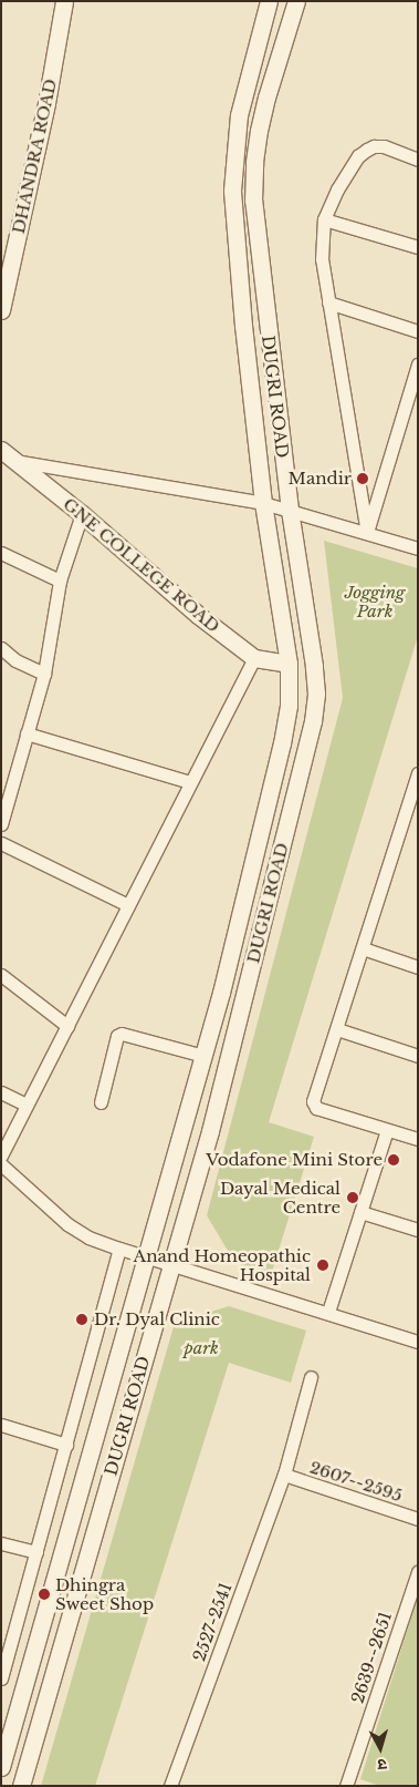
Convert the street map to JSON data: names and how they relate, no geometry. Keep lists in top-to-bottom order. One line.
{"streets":{"street":["DHANDRA ROAD","DUGRI ROAD","GNE COLLEGE ROAD","2607--2595","2527-2541","2639--2651"]},"crossings":[["DUGRI ROAD","GNE COLLEGE ROAD"],["2607--2595","2527-2541"]],"parks":["Jogging Park","park"],"places":["Mandir","Vodafone Mini Store","Dayal Medical Centre","Anand Homeopathic Hospital","Dr. Dyal Clinic","Dhingra Sweet Shop"],"north":"bottom"}
